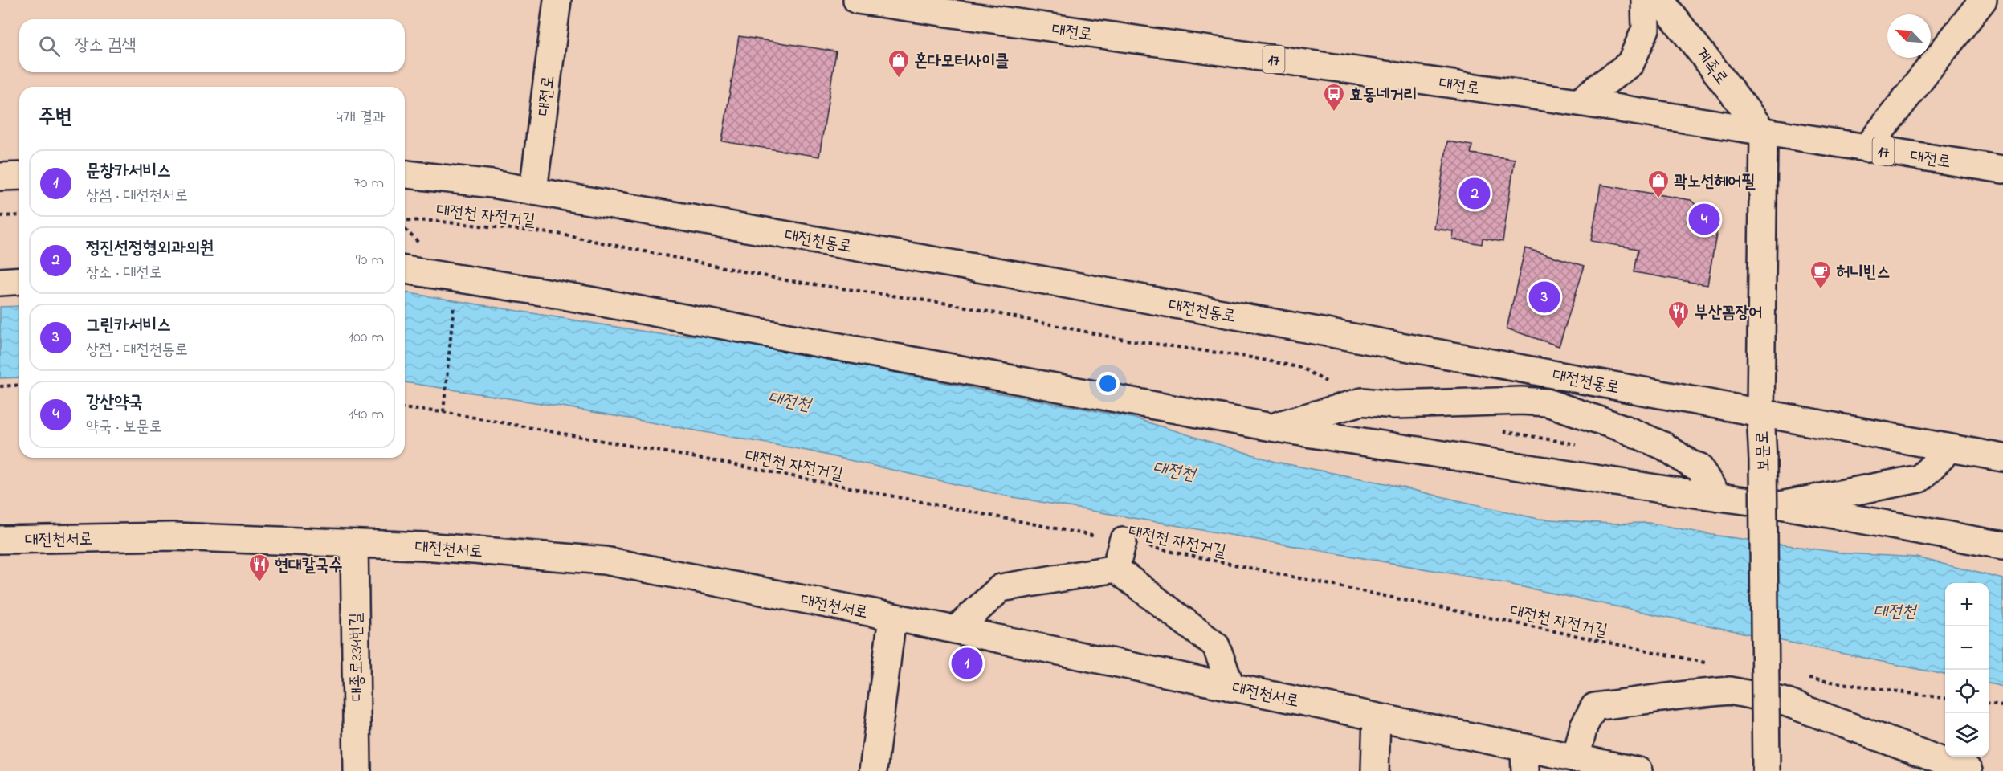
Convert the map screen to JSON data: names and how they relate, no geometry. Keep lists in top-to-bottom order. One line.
{"streets":{"street":["대전로","17","계족로","대전천동로","보문로","대전천서로","대종로334번길"],"path":["대전천 자전거길"]},"crossings":[["대전로","계족로"],["대전로","대전천동로"],["대전로","보문로"],["계족로","보문로"],["대전천동로","보문로"],["대전천서로","대종로334번길"]],"water":["대전천"],"places":{"shop":["혼다모터사이클","곽노선헤어필"],"bus stop":["효동네거리"],"cafe":["허니빈스"],"restaurant":["부산꼼장어","현대칼국수"]},"north":"top left","page":{"search":"장소 검색","heading":["주변","4개 결과"],"list":[{"mark":"1","name":"문창카서비스","note":"상점 · 대전천서로","value":"70 m"},{"mark":"2","name":"정진선정형외과의원","note":"장소 · 대전로","value":"90 m"},{"mark":"3","name":"그린카서비스","note":"상점 · 대전천동로","value":"100 m"},{"mark":"4","name":"강산약국","note":"약국 · 보문로","value":"140 m"}],"pins":["2","4","3","1"],"map_buttons":["+","−"]}}
